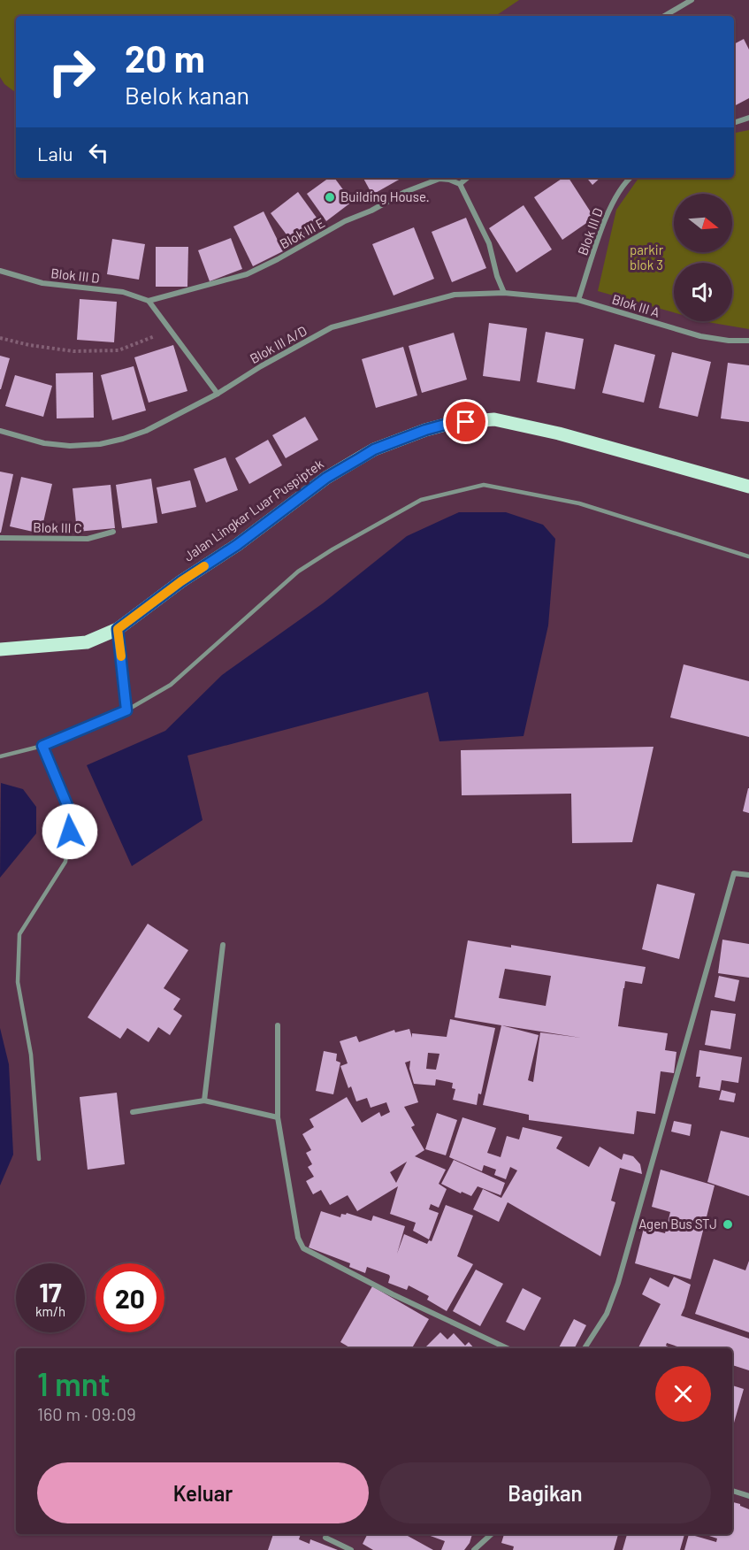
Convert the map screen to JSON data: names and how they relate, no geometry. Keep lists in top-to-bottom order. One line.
{"streets":{"main road":["Jalan Lingkar Luar Puspiptek"],"street":["Blok III D","Blok III E","Blok III A","Blok III A/D","Blok III C"]},"crossings":[["Blok III D","Blok III E"],["Blok III D","Blok III A"],["Blok III D","Blok III A/D"],["Blok III A","Blok III A/D"]],"parks":["parkir blok 3"],"places":["Building House.","Agen Bus STJ"],"north":"right","page":{"turn":["20 m","Belok kanan"],"then":"Lalu","speed":"17 km/h","limit":"20","heading":["1 mnt","160 m · 09:09"],"buttons":["Keluar","Bagikan"]}}
